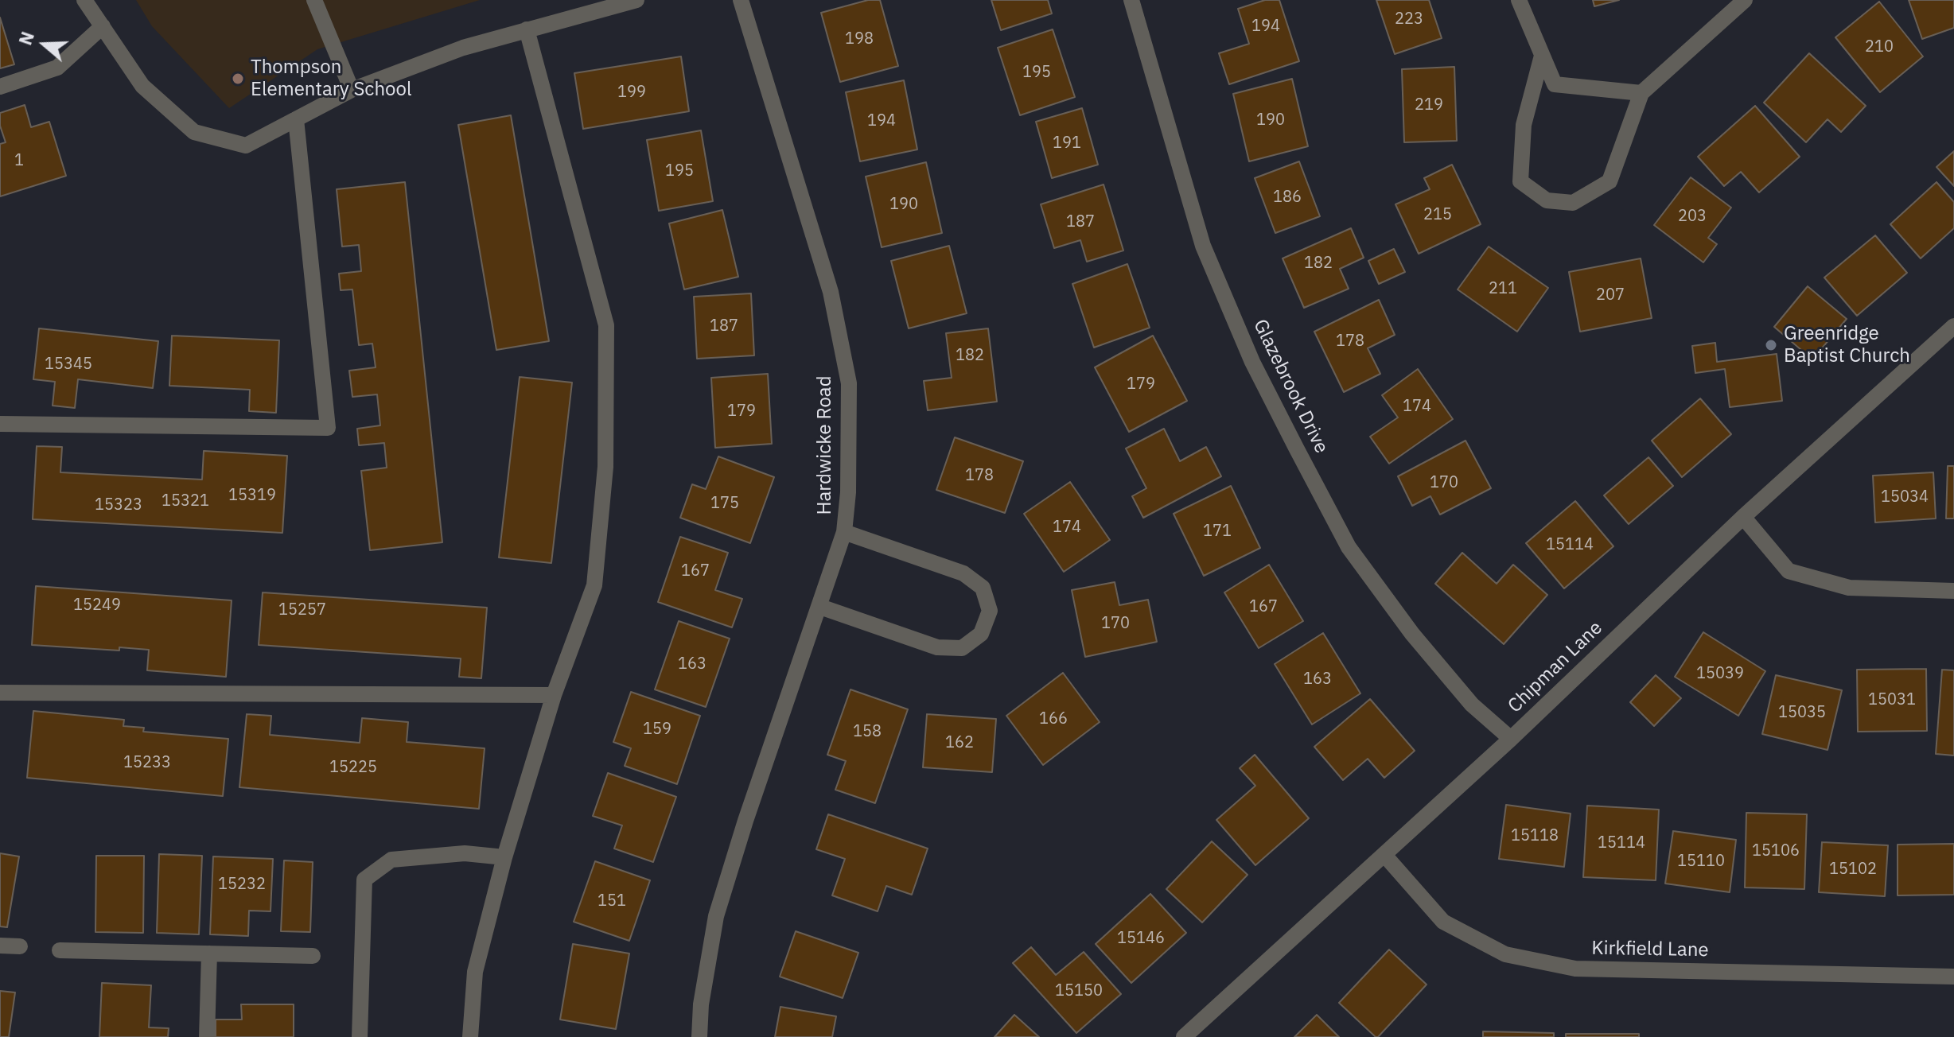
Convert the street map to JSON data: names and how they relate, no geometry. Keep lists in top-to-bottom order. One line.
{"streets":{"street":["Glazebrook Drive","Hardwicke Road","Chipman Lane","Kirkfield Lane"]},"crossings":[["Glazebrook Drive","Chipman Lane"],["Chipman Lane","Kirkfield Lane"]],"places":["Thompson Elementary School","Greenridge Baptist Church"],"house_numbers":["223","194","198","210","195","199","219","190","194","191","1","195","186","190","215","203","187","182","211","207","187","178","182","15345","179","174","179","178","170","15319","15034","15321","175","15323","174","171","15114","167","15249","167","15257","170","163","15039","163","15031","15035","166","159","158","162","15233","15225","15118","15114","15106","15110","15102","15232","151","15146","15150"],"north":"left"}
